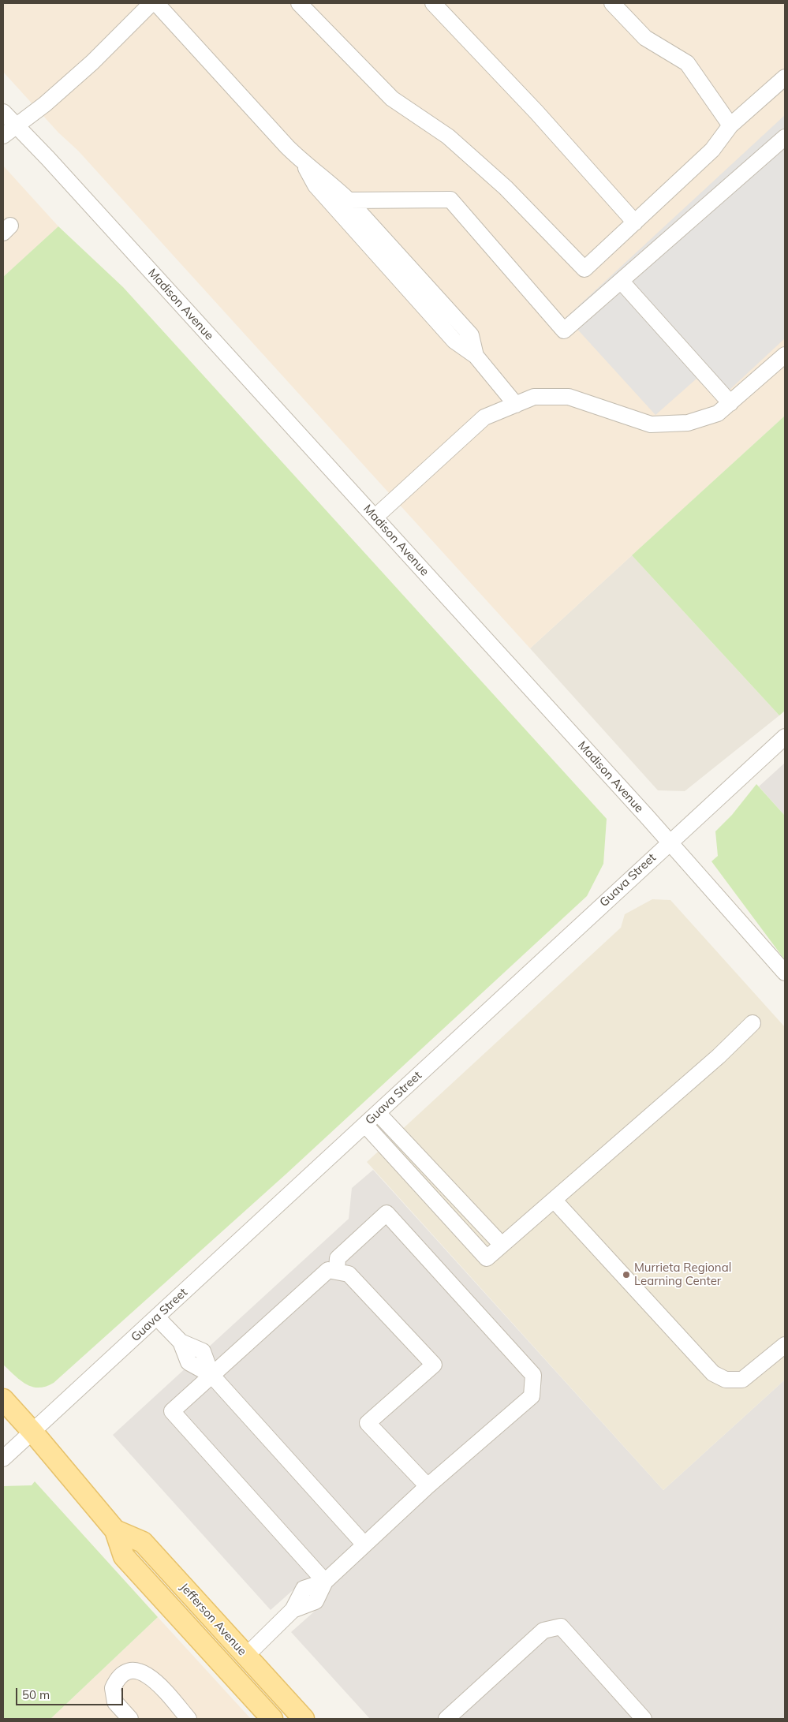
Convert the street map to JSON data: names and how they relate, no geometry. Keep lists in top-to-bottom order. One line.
{"streets":{"main road":["Jefferson Avenue"],"street":["Madison Avenue","Guava Street"]},"crossings":[["Madison Avenue","Guava Street"],["Guava Street","Jefferson Avenue"]],"places":["Murrieta Regional Learning Center"],"scale_bar":"50 m"}
